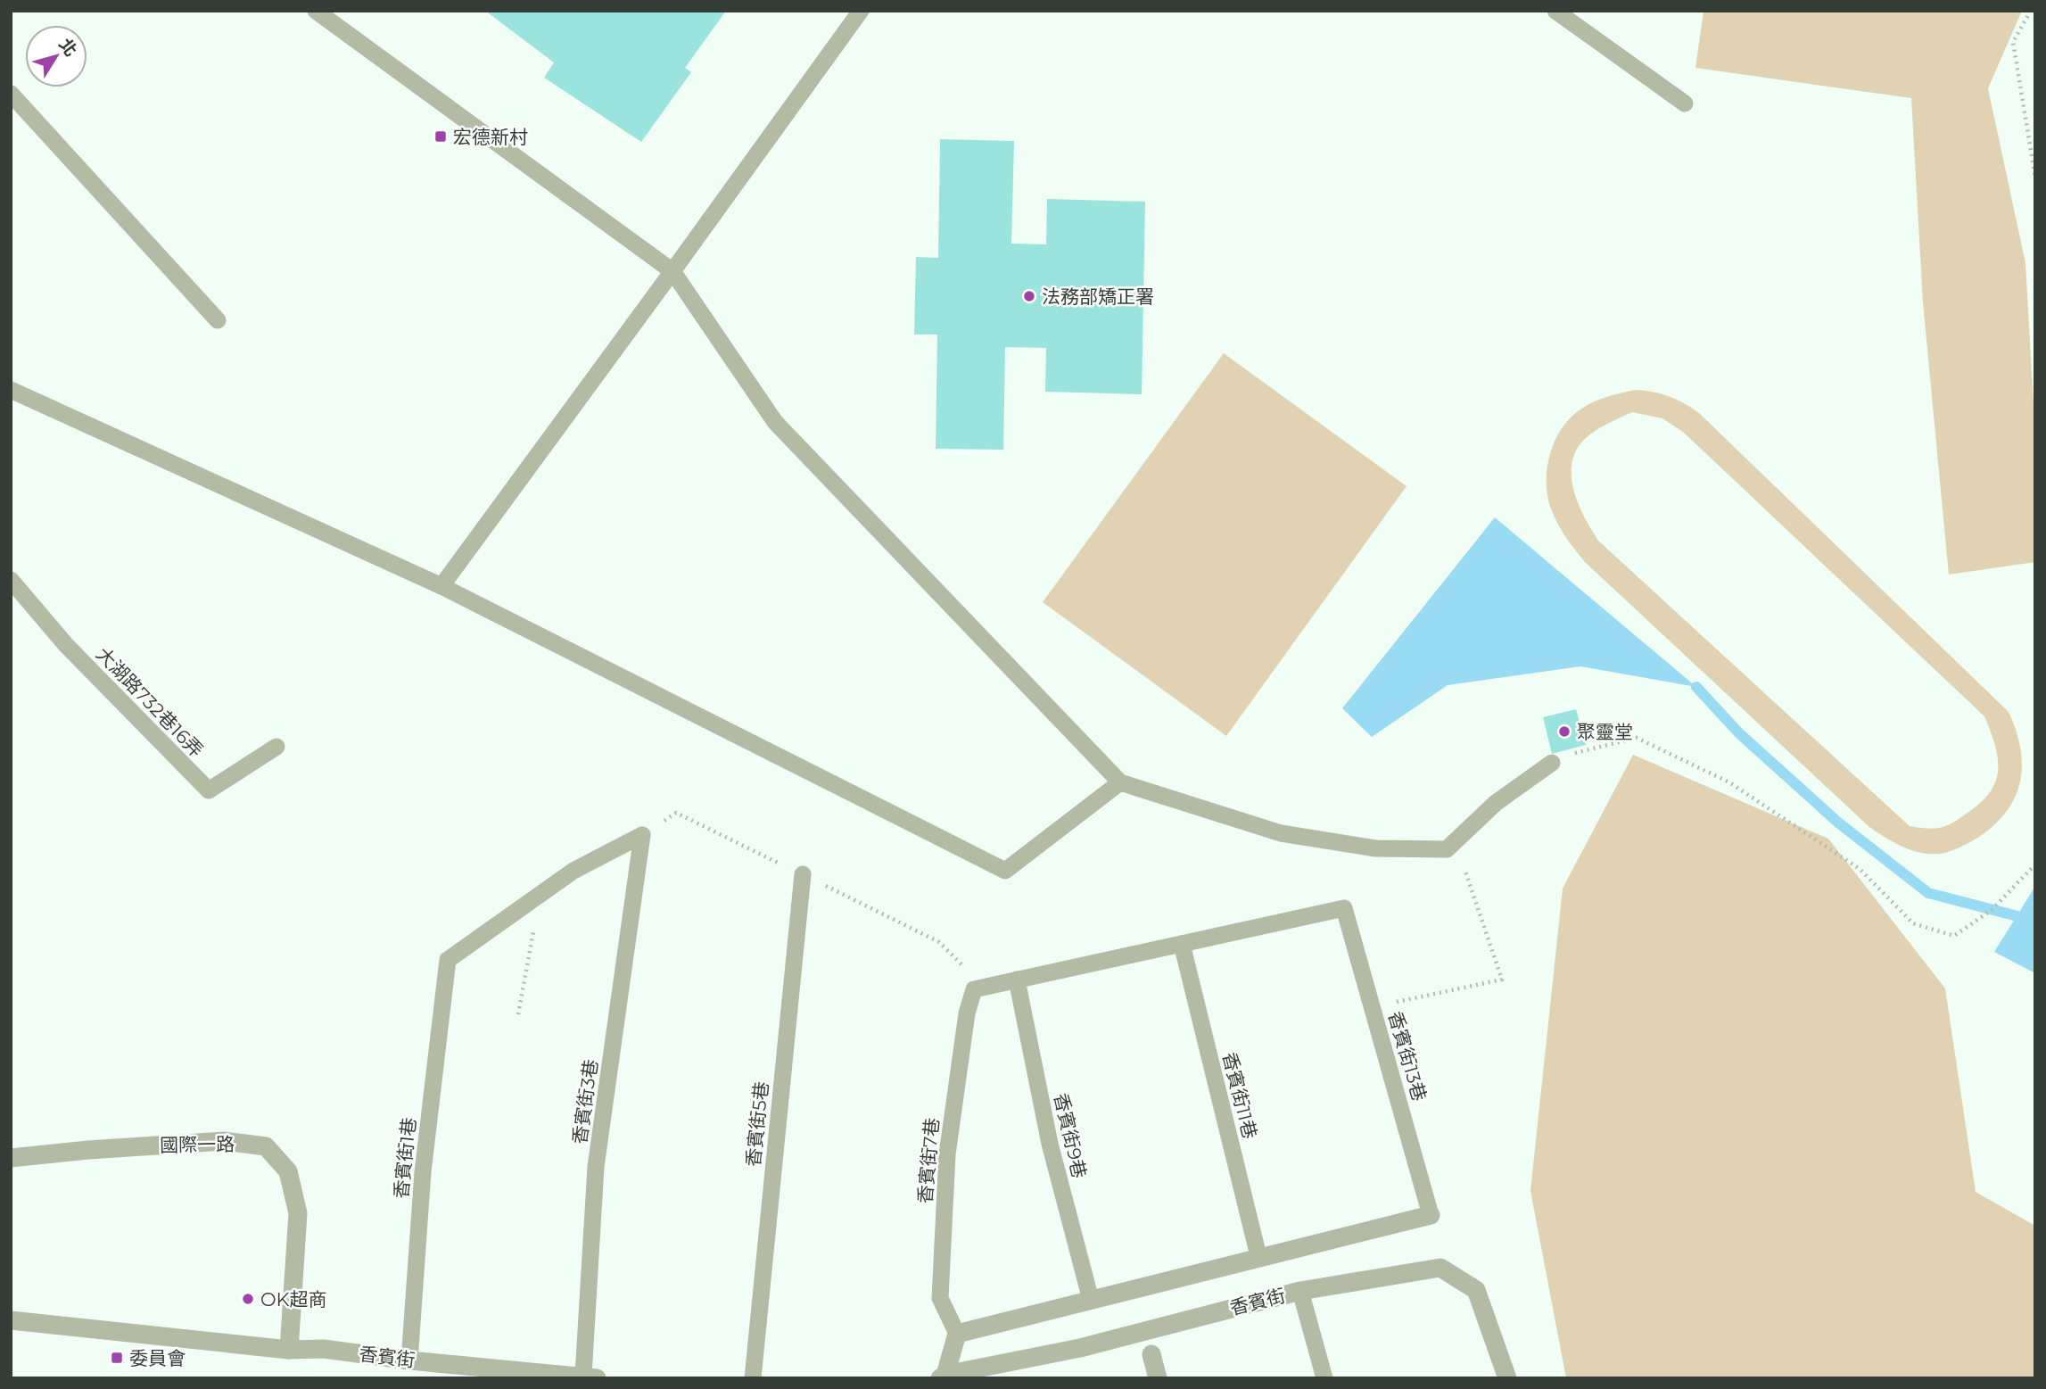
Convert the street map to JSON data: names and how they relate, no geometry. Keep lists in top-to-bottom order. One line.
{"streets":{"street":["國際一路","香賓街"],"lane":["大湖路732巷16弄","香賓街13巷","香賓街11巷","香賓街3巷","香賓街5巷","香賓街9巷","香賓街1巷","香賓街7巷"]},"crossings":[["香賓街13巷","香賓街11巷"],["香賓街3巷","香賓街"],["國際一路","香賓街"],["香賓街1巷","香賓街"],["香賓街7巷","香賓街"]],"places":{"transit":["宏德新村","委員會"],"other":["法務部矯正署","聚靈堂","OK超商"]},"north":"top right"}
